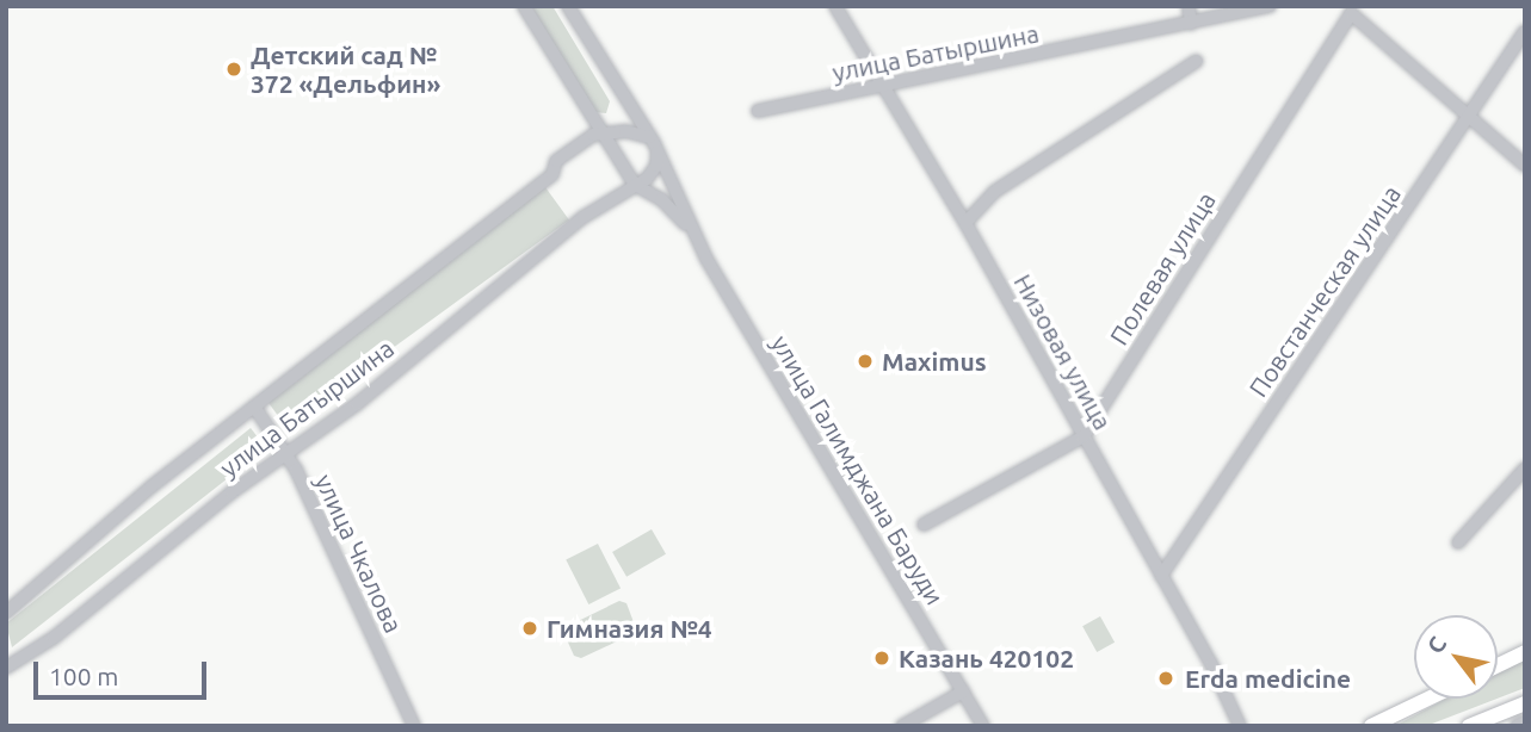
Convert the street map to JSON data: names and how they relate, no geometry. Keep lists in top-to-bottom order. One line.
{"streets":{"street":["улица Батыршина","Полевая улица","Повстанческая улица","Низовая улица","улица Галимджана Баруди","улица Чкалова"]},"crossings":[["улица Батыршина","Низовая улица"],["улица Батыршина","улица Чкалова"],["Полевая улица","Повстанческая улица"],["Полевая улица","Низовая улица"],["Повстанческая улица","Низовая улица"]],"places":["Детский сад № 372 «Дельфин»","Maximus","Гимназия №4","Казань 420102","Erda medicine"],"scale_bar":"100 m","north":"top left"}
